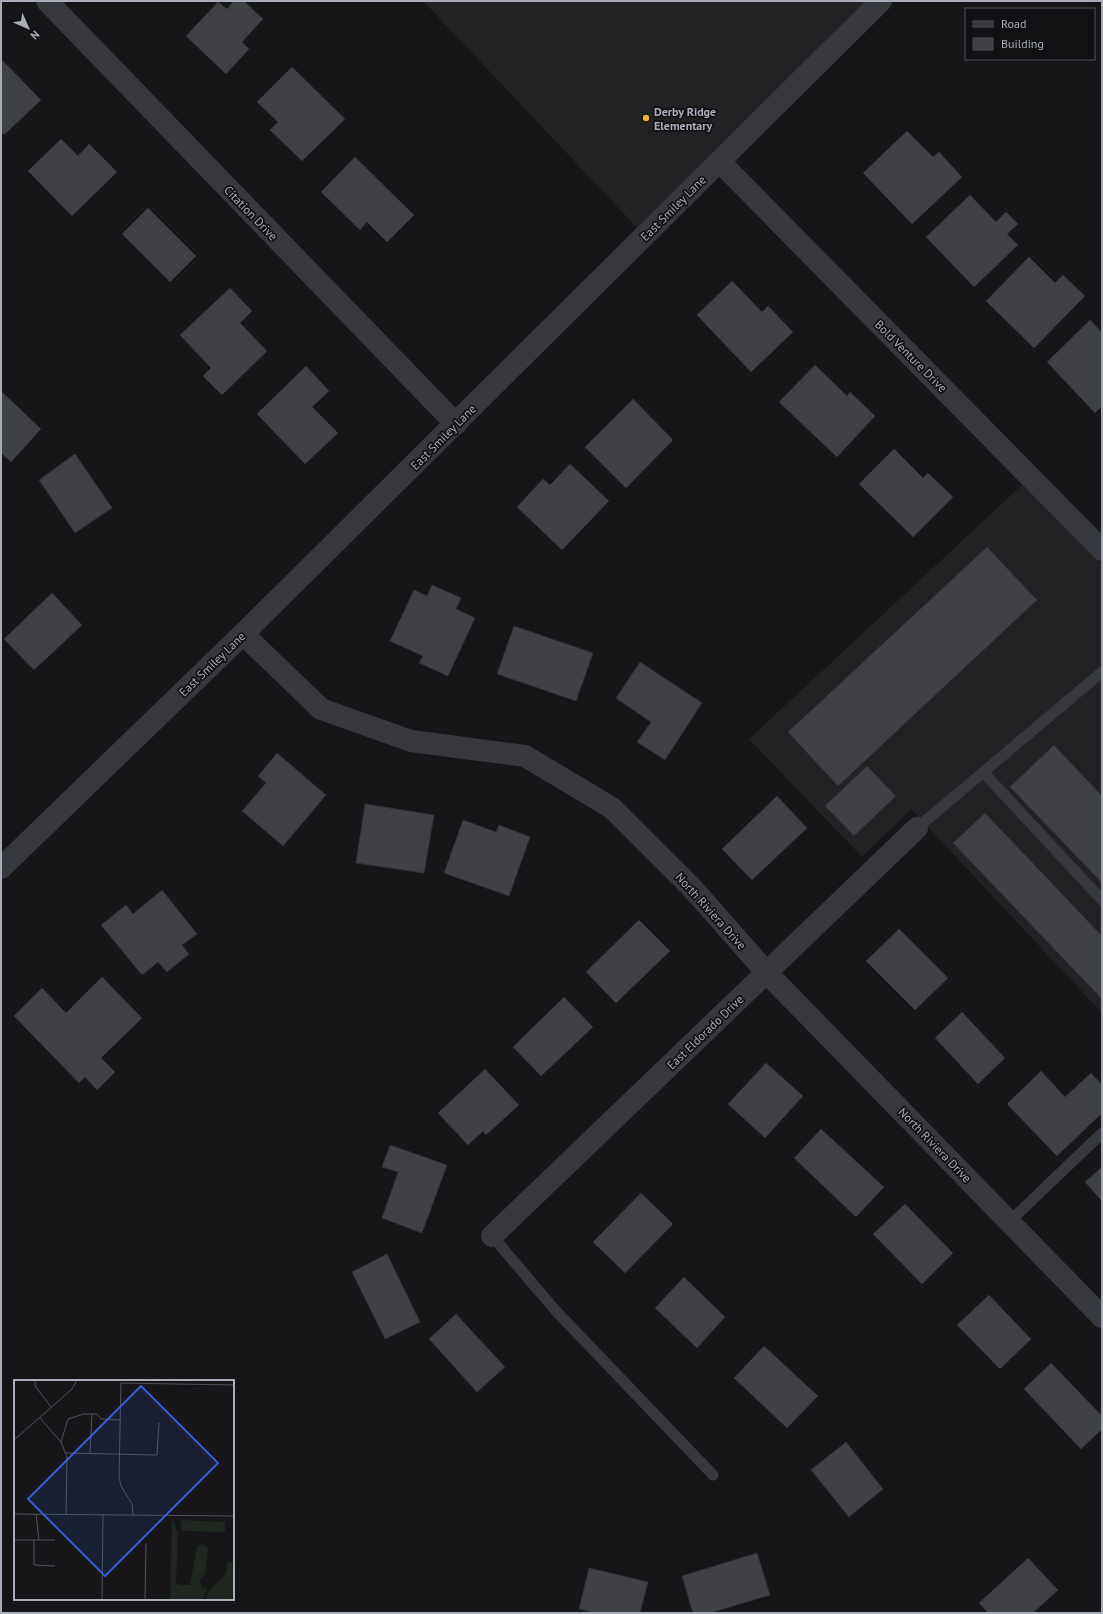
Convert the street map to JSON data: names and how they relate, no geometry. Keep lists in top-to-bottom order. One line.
{"streets":{"street":["East Smiley Lane","Citation Drive","Bold Venture Drive","North Riviera Drive","East Eldorado Drive"]},"crossings":[["East Smiley Lane","Citation Drive"],["East Smiley Lane","Bold Venture Drive"],["East Smiley Lane","North Riviera Drive"],["North Riviera Drive","East Eldorado Drive"]],"places":["Derby Ridge Elementary"],"legend":["Road","Building"],"north":"bottom right"}
